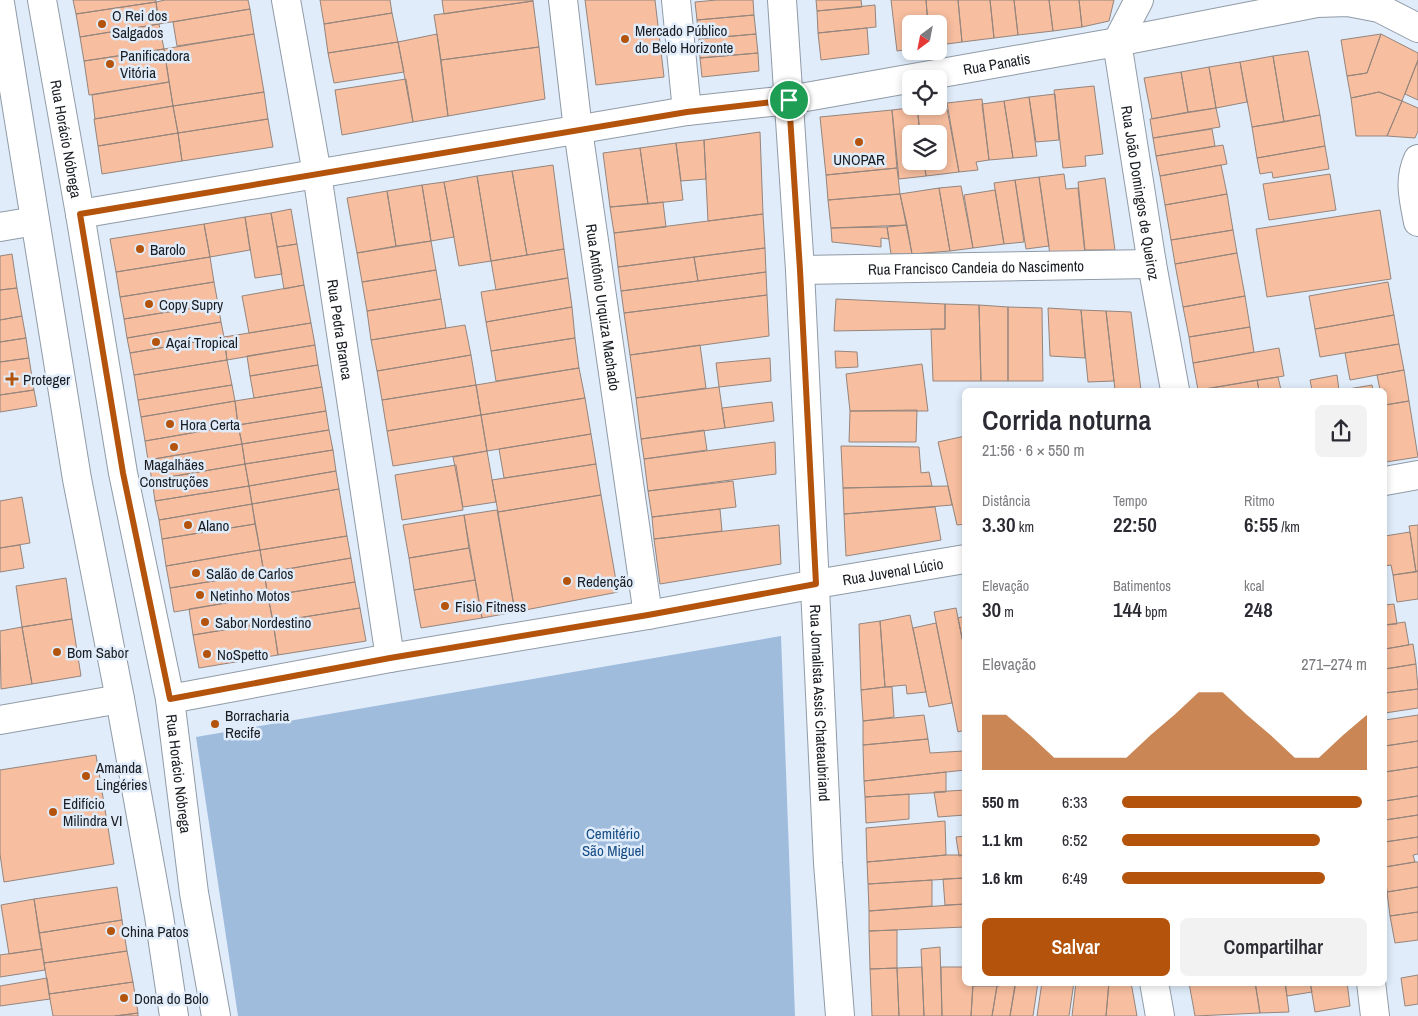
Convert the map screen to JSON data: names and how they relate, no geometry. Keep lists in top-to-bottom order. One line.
{"streets":{"street":["Rua Panatis","Rua Horácio Nóbrega","Rua João Domingos de Queiroz","Rua Francisco Candeia do Nascimento","Rua Antônio Urquiza Machado","Rua Pedra Branca","Rua Juvenal Lúcio","Rua Jornalista Assis Chateaubriand"]},"crossings":[["Rua Panatis","Rua Horácio Nóbrega"],["Rua Panatis","Rua João Domingos de Queiroz"],["Rua Panatis","Rua Antônio Urquiza Machado"],["Rua Panatis","Rua Pedra Branca"],["Rua Panatis","Rua Jornalista Assis Chateaubriand"],["Rua Horácio Nóbrega","Rua Juvenal Lúcio"],["Rua João Domingos de Queiroz","Rua Francisco Candeia do Nascimento"],["Rua Francisco Candeia do Nascimento","Rua Jornalista Assis Chateaubriand"],["Rua Antônio Urquiza Machado","Rua Juvenal Lúcio"],["Rua Pedra Branca","Rua Juvenal Lúcio"],["Rua Juvenal Lúcio","Rua Jornalista Assis Chateaubriand"]],"parks":["Cemitério São Miguel"],"places":{"other":["O Rei dos Salgados","Mercado Público do Belo Horizonte","Panificadora Vitória","UNOPAR","Barolo","Copy Supry","Açaí Tropical","Hora Certa","Magalhães Construções","Alano","Salão de Carlos","Redenção","Netinho Motos","Fisio Fitness","Sabor Nordestino","Bom Sabor","NoSpetto","Borracharia Recife","Amanda Lingéries","Edifício Milindra VI","China Patos","Dona do Bolo"],"health":["Proteger"]},"north":"bottom left","page":{"heading":["Corrida noturna","21:56 · 6 × 550 m"],"stats":[["Distância","3.30 km"],["Tempo","22:50"],["Ritmo","6:55 /km"],["Elevação","30 m"],["Batimentos","144 bpm"],["kcal","248"]],"chart":["Elevação","271–274 m"],"list":[{"name":"550 m","note":"6:33"},{"name":"1.1 km","note":"6:52"},{"name":"1.6 km","note":"6:49"}],"buttons":["Salvar","Compartilhar"]}}
